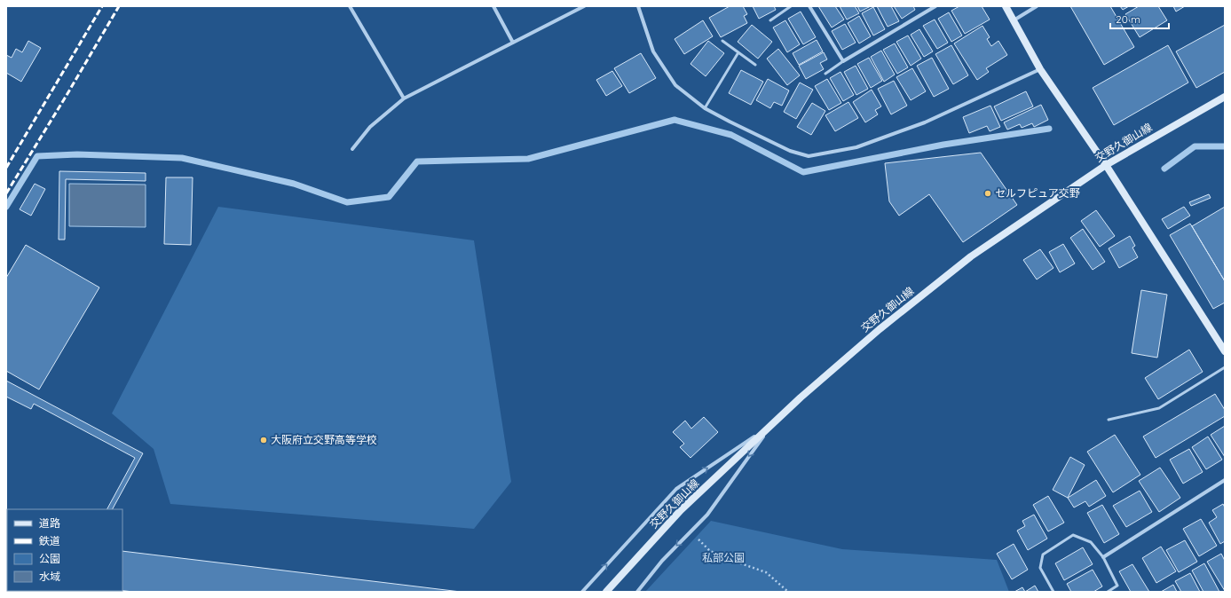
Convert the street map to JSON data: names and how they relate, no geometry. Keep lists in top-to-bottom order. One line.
{"streets":{"main road":["交野久御山線"]},"parks":["私部公園"],"places":["セルフピュア交野","大阪府立交野高等学校"],"legend":["道路","鉄道","公園","水域"],"scale_bar":"20 m"}
